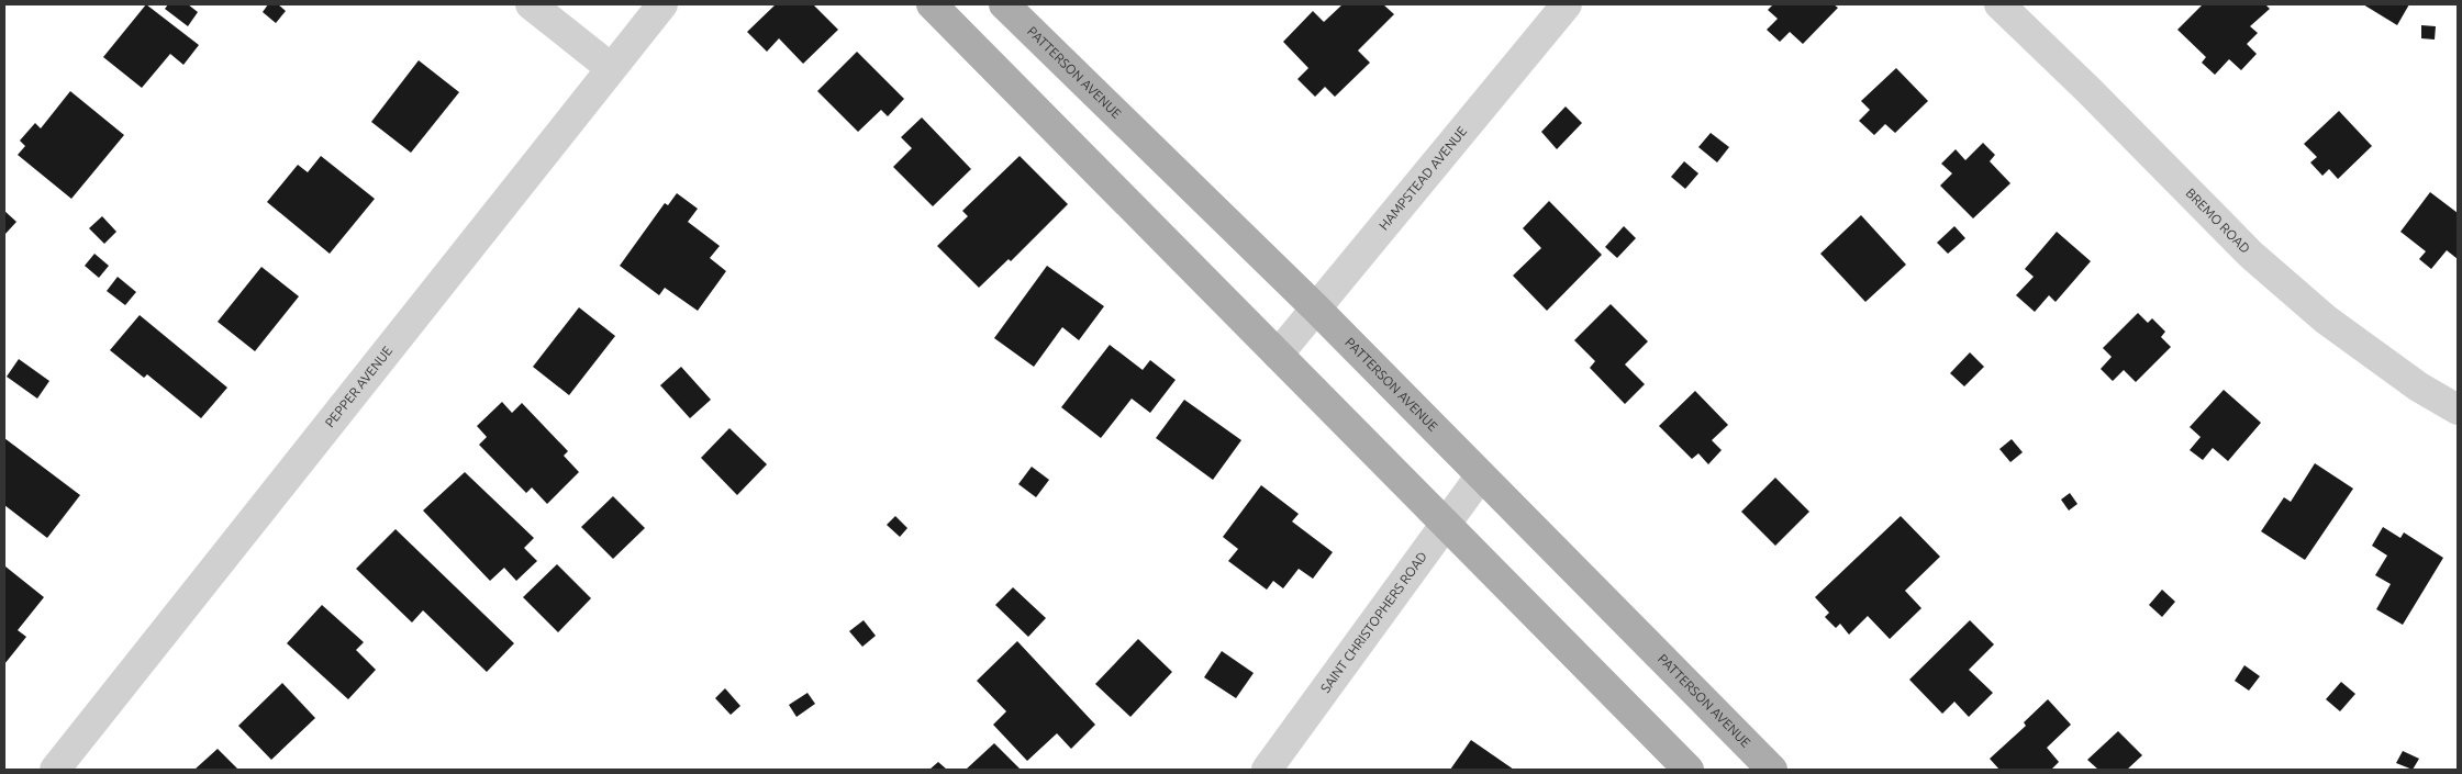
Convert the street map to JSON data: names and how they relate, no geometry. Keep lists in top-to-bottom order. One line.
{"streets":{"main road":["PATTERSON AVENUE"],"street":["HAMPSTEAD AVENUE","BREMO ROAD","PEPPER AVENUE","SAINT CHRISTOPHERS ROAD"]},"crossings":[["PATTERSON AVENUE","HAMPSTEAD AVENUE"],["PATTERSON AVENUE","SAINT CHRISTOPHERS ROAD"]]}
